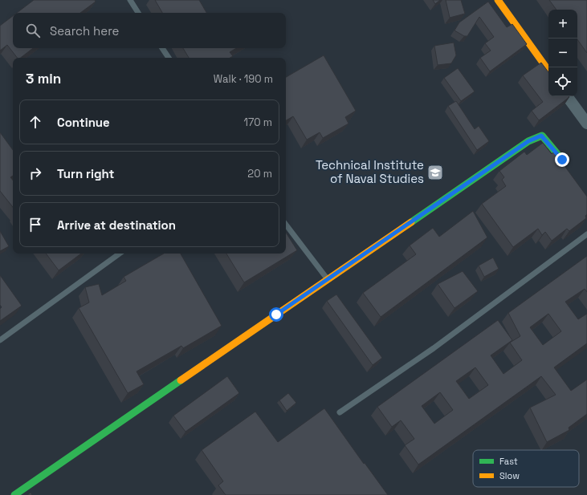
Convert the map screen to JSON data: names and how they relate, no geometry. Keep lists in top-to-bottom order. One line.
{"places":{"school or university":["Technical Institute of Naval Studies"]},"legend":["Fast","Slow"],"page":{"map_buttons":["+","−"],"search":"Search here","heading":["3 min","Walk · 190 m"],"list":[["Continue","170 m"],["Turn right","20 m"],"Arrive at destination"]}}
